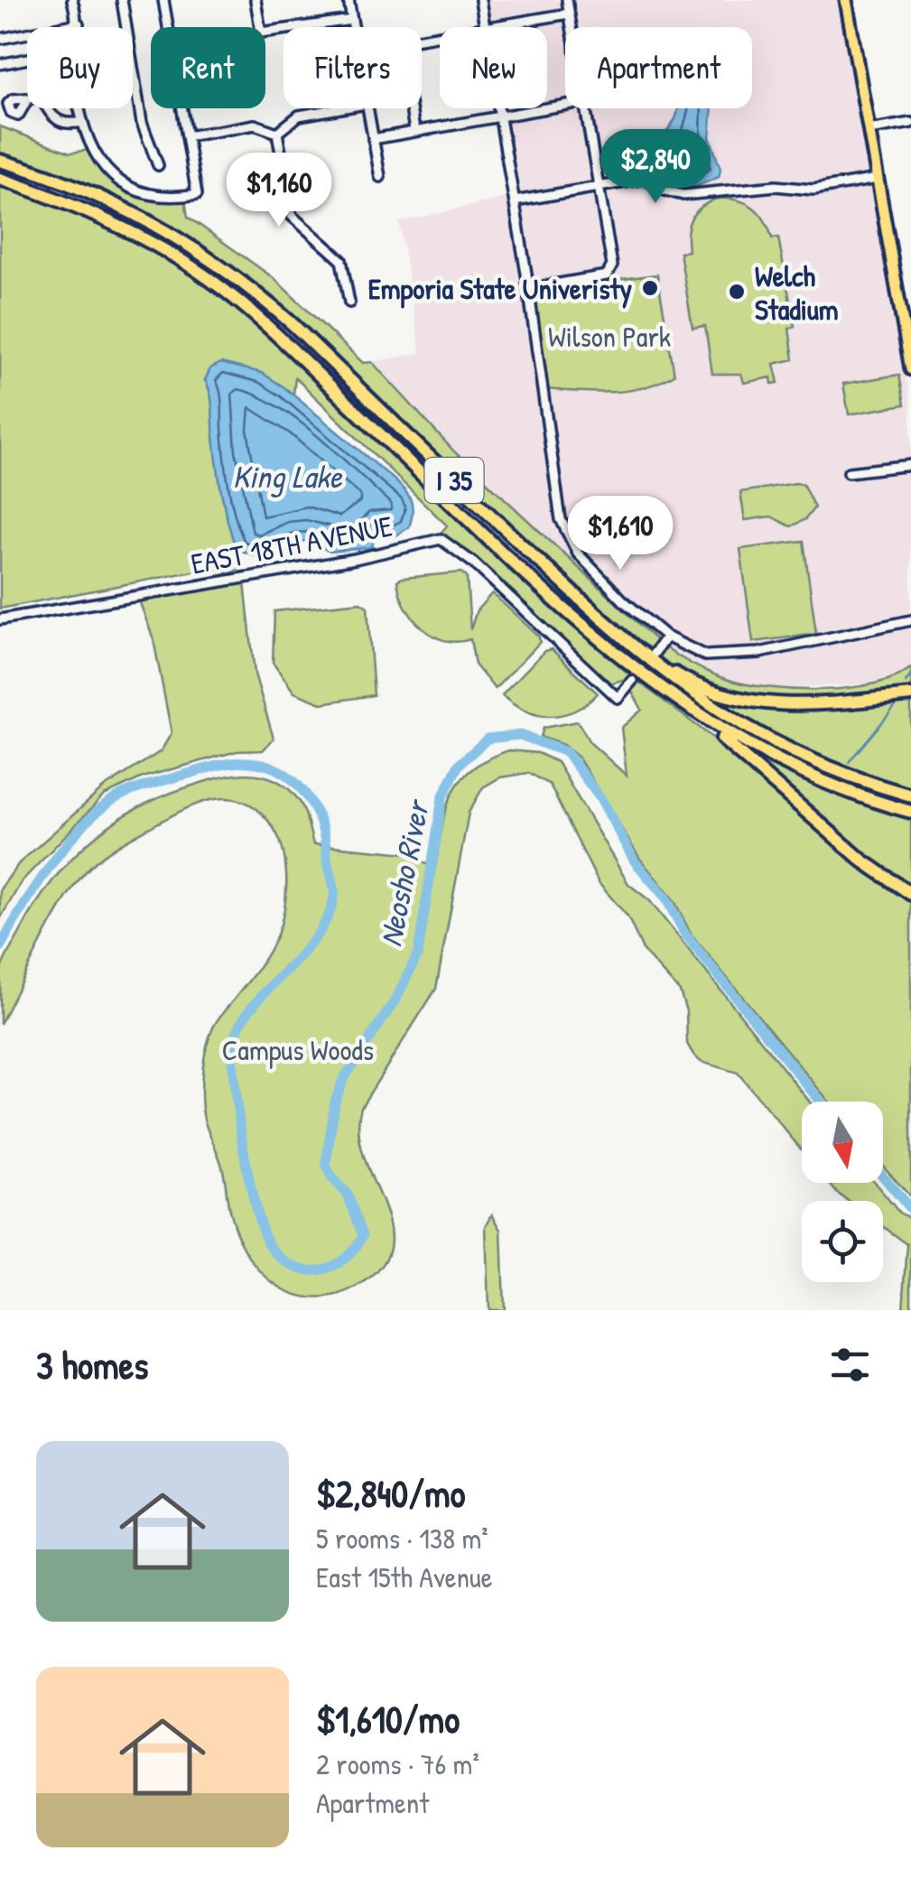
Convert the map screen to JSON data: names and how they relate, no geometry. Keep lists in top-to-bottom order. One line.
{"streets":{"highway":["I 35"],"street":["EAST 18TH AVENUE"]},"water":["King Lake","Neosho River"],"parks":["Wilson Park","Campus Woods"],"places":["Emporia State Univeristy","Welch Stadium"],"north":"bottom","page":{"chip":["Buy","Rent","Filters","New","Apartment"],"price":["$2,840","$1,160","$1,610"],"heading":"3 homes","list":[{"name":"$2,840/mo","note":"5 rooms · 138 m² · East 15th Avenue"},{"name":"$1,610/mo","note":"2 rooms · 76 m² · Apartment"}]}}
